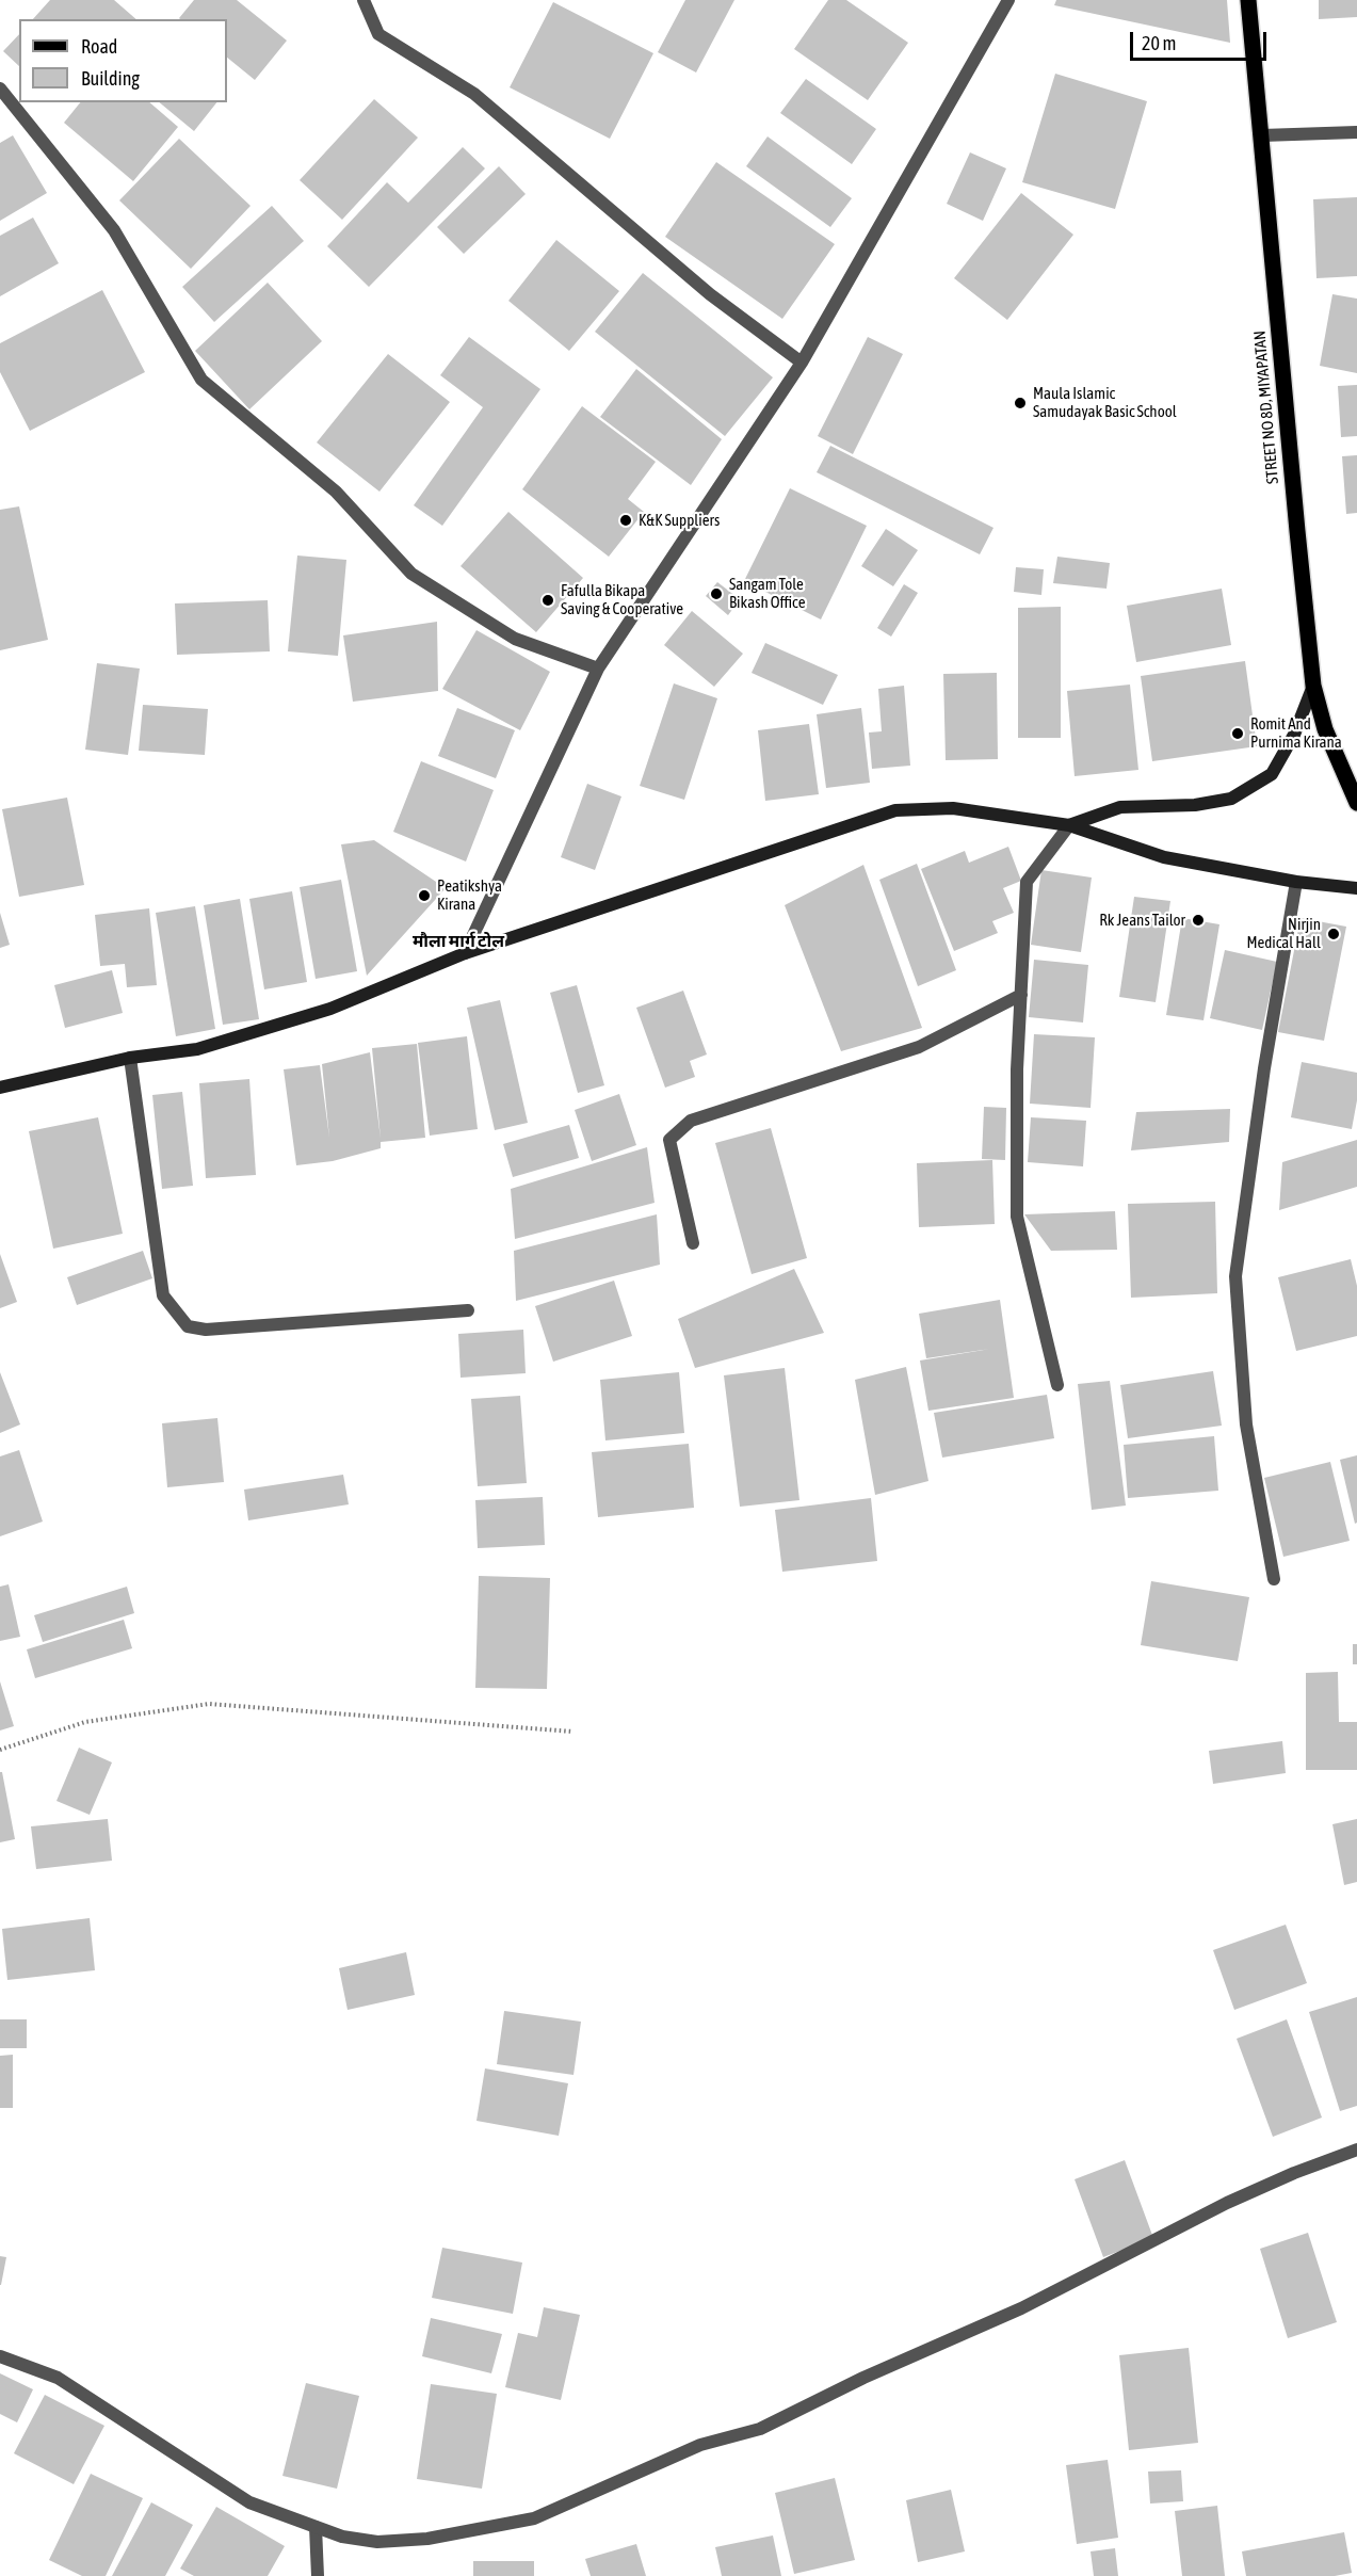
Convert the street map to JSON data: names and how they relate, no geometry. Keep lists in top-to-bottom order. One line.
{"streets":{"main road":["STREET NO 8D, MIYAPATAN"]},"districts":["मौला मार्ग टोल"],"places":["Maula Islamic Samudayak Basic School","K&K Suppliers","Sangam Tole Bikash Office","Fafulla Bikapa Saving & Cooperative","Romit And Purnima Kirana","Peatikshya Kirana","Rk Jeans Tailor","Nirjin Medical Hall"],"legend":["Road","Building"],"scale_bar":"20 m"}
